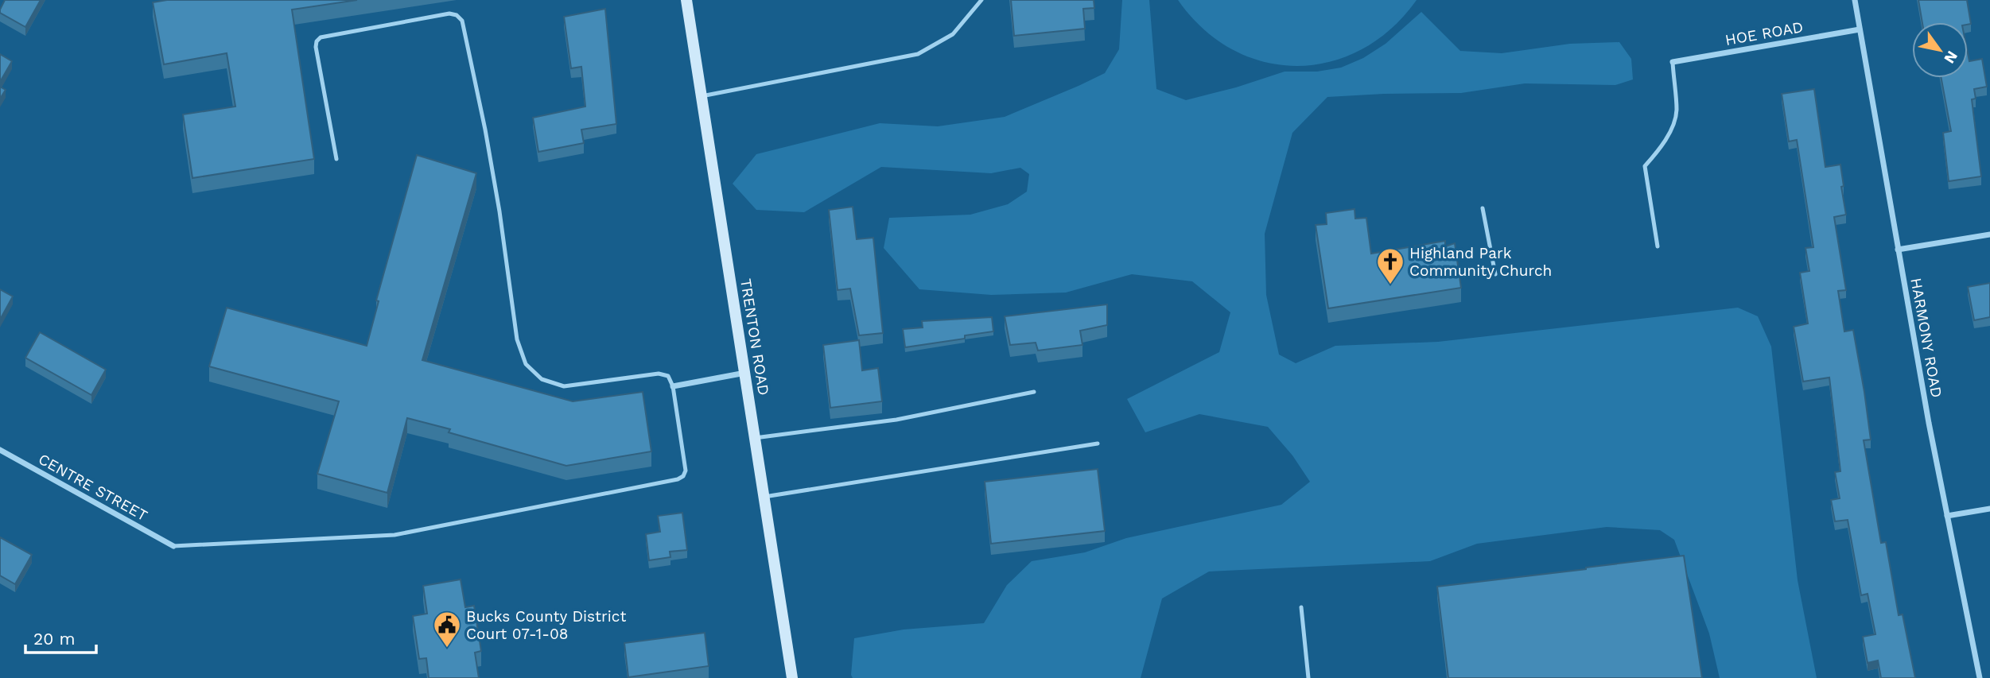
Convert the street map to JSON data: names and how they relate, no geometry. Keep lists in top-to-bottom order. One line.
{"streets":{"main road":["TRENTON ROAD"],"street":["HOE ROAD","HARMONY ROAD","CENTRE STREET"]},"crossings":[["HOE ROAD","HARMONY ROAD"]],"places":{"church":["Highland Park Community Church"],"public building":["Bucks County District Court 07-1-08"]},"scale_bar":"20 m","north":"bottom right"}
